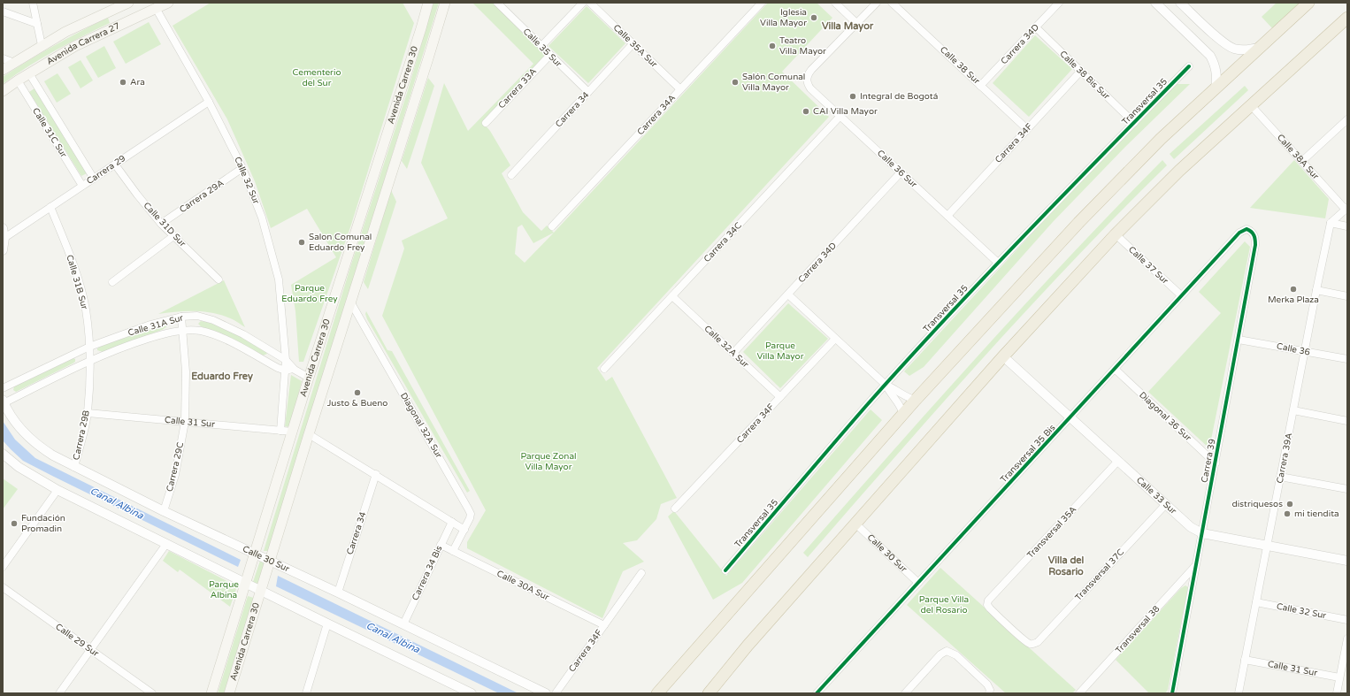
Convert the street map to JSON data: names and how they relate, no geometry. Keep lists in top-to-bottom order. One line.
{"streets":{"main road":["Avenida Carrera 27","Avenida Carrera 30"],"street":["Carrera 34D","Calle 35A Sur","Calle 35 Sur","Calle 38 Sur","Calle 38 Bis Sur","Carrera 33A","Transversal 35","Carrera 34","Carrera 34A","Calle 31C Sur","Carrera 34F","Calle 38A Sur","Calle 36 Sur","Carrera 29","Calle 32 Sur","Carrera 29A","Calle 31D Sur","Carrera 34C","Calle 37 Sur","Calle 31B Sur","Calle 31A Sur","Calle 32A Sur","Calle 36","Diagonal 36 Sur","Calle 31 Sur","Diagonal 32A Sur","Carrera 29B","Transversal 35 Bis","Carrera 39A","Carrera 39","Carrera 29C","Calle 33 Sur","Transversal 35A","Calle 30 Sur","Carrera 34 Bis","Transversal 37C","Calle 30A Sur","Transversal 38","Calle 29 Sur"]},"crossings":[["Avenida Carrera 27","Calle 31C Sur"],["Avenida Carrera 27","Calle 32 Sur"],["Carrera 34D","Calle 38 Sur"],["Carrera 34D","Calle 38 Bis Sur"],["Carrera 34D","Calle 36 Sur"],["Carrera 34D","Calle 32A Sur"],["Calle 35A Sur","Carrera 34"],["Calle 35A Sur","Carrera 34A"],["Calle 35 Sur","Carrera 33A"],["Calle 35 Sur","Carrera 34"],["Calle 38 Sur","Carrera 34F"],["Calle 38 Bis Sur","Transversal 35"],["Calle 38 Bis Sur","Carrera 34F"],["Avenida Carrera 30","Calle 31A Sur"],["Avenida Carrera 30","Calle 31 Sur"],["Avenida Carrera 30","Diagonal 32A Sur"],["Avenida Carrera 30","Calle 30 Sur"],["Transversal 35","Calle 36 Sur"],["Carrera 34","Calle 30 Sur"],["Calle 31C Sur","Carrera 29"],["Carrera 34F","Calle 36 Sur"],["Carrera 34F","Calle 32A Sur"],["Carrera 34F","Calle 30A Sur"],["Calle 36 Sur","Carrera 34C"],["Carrera 29","Calle 32 Sur"],["Carrera 29","Calle 31D Sur"],["Carrera 29","Calle 31B Sur"],["Calle 32 Sur","Carrera 29A"],["Calle 32 Sur","Calle 31A Sur"],["Calle 32 Sur","Calle 31 Sur"],["Calle 32 Sur","Carrera 39A"],["Carrera 29A","Calle 31D Sur"],["Carrera 34C","Calle 32A Sur"],["Calle 37 Sur","Transversal 35 Bis"],["Calle 31B Sur","Calle 31A Sur"],["Calle 31B Sur","Carrera 29B"],["Calle 31A Sur","Carrera 29B"],["Calle 31A Sur","Carrera 29C"],["Calle 36","Carrera 39A"],["Calle 36","Carrera 39"],["Diagonal 36 Sur","Transversal 35 Bis"],["Diagonal 36 Sur","Carrera 39"],["Calle 31 Sur","Carrera 29B"],["Calle 31 Sur","Carrera 39A"],["Calle 31 Sur","Carrera 29C"],["Diagonal 32A Sur","Calle 30A Sur"],["Carrera 29B","Calle 30 Sur"],["Transversal 35 Bis","Carrera 39"],["Transversal 35 Bis","Calle 33 Sur"],["Transversal 35 Bis","Calle 30 Sur"],["Carrera 39A","Calle 33 Sur"],["Carrera 39","Calle 33 Sur"],["Carrera 39","Transversal 38"],["Carrera 29C","Calle 30 Sur"],["Calle 33 Sur","Transversal 35A"],["Calle 33 Sur","Transversal 37C"],["Transversal 35A","Transversal 37C"],["Calle 30 Sur","Carrera 34 Bis"],["Carrera 34 Bis","Calle 30A Sur"]],"districts":["Villa Mayor","Eduardo Frey","Villa del Rosario"],"water":["Canal Albina"],"parks":["Cementerio del Sur","Parque Eduardo Frey","Parque Villa Mayor","Parque Zonal Villa Mayor","Parque Albina","Parque Villa del Rosario"],"places":["Iglesia Villa Mayor","Teatro Villa Mayor","Ara","Salón Comunal Villa Mayor","Integral de Bogotá","CAI Villa Mayor","Salon Comunal Eduardo Frey","Merka Plaza","Justo & Bueno","distriquesos","mi tiendita","Fundación Promadin"]}
